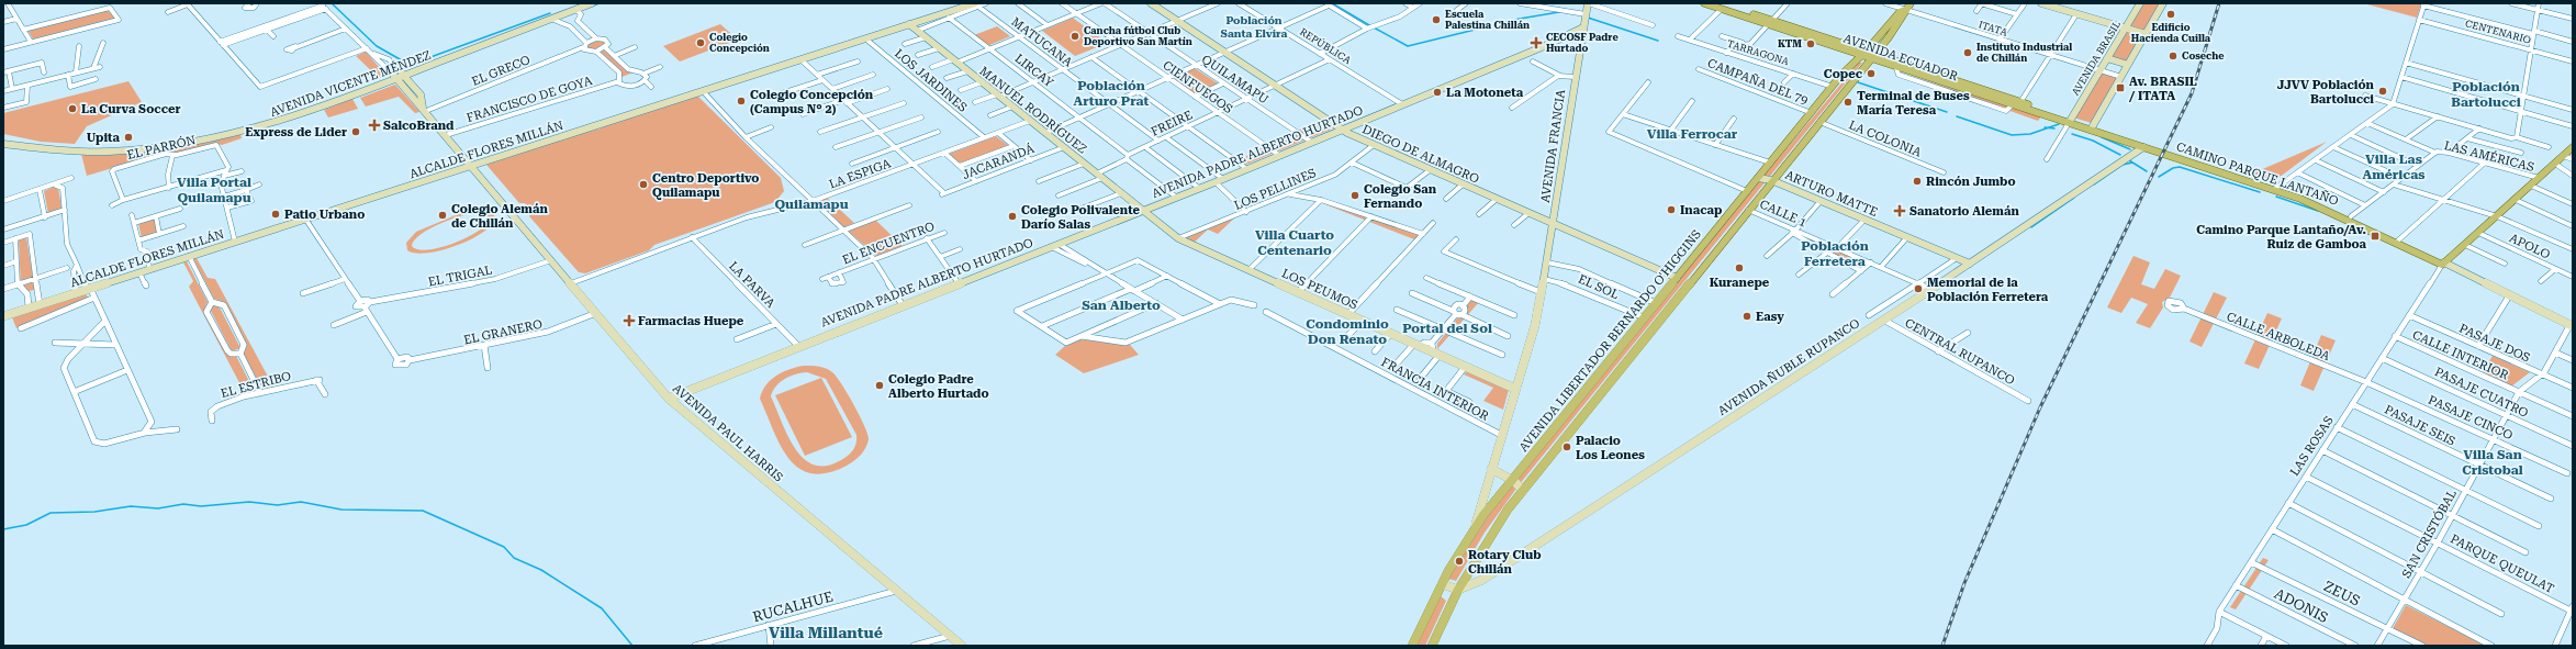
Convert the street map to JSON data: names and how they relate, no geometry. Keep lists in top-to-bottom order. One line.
{"streets":{"main road":["AVENIDA ECUADOR","CAMINO PARQUE LANTAÑO","AVENIDA LIBERTADOR BERNARDO O'HIGGINS"],"street":["ITATA","CENTENARIO","MATUCANA","REPÚBLICA","TARRAGONA","AVENIDA BRASIL","EL GRECO","LIRCAY","QUILAMAPU","LOS JARDINES","CAMPAÑA DEL 79","AVENIDA VICENTE MÉNDEZ","CIENFUEGOS","FRANCISCO DE GOYA","MANUEL RODRÍGUEZ","FREIRE","LA COLONIA","AVENIDA FRANCIA","EL PARRÓN","ALCALDE FLORES MILLÁN","AVENIDA PADRE ALBERTO HURTADO","DIEGO DE ALMAGRO","LAS AMÉRICAS","JACARANDÁ","LA ESPIGA","LOS PELLINES","ARTURO MATTE","CALLE 1","EL ENCUENTRO","APOLO","EL TRIGAL","LA PARVA","EL SOL","LOS PEUMOS","EL GRANERO","CALLE ARBOLEDA","PASAJE DOS","CENTRAL RUPANCO","CALLE INTERIOR","AVENIDA ÑUBLE RUPANCO","EL ESTRIBO","FRANCIA INTERIOR","PASAJE CUATRO","PASAJE CINCO","PASAJE SEIS","AVENIDA PAUL HARRIS","LAS ROSAS","SAN CRISTÓBAL","PARQUE QUEULAT","ZEUS","ADONIS","RUCALHUE"]},"crossings":[["ITATA","AVENIDA BRASIL"],["ITATA","AVENIDA LIBERTADOR BERNARDO O'HIGGINS"],["MATUCANA","FREIRE"],["MATUCANA","ALCALDE FLORES MILLÁN"],["REPÚBLICA","FREIRE"],["REPÚBLICA","AVENIDA PADRE ALBERTO HURTADO"],["TARRAGONA","AVENIDA LIBERTADOR BERNARDO O'HIGGINS"],["AVENIDA ECUADOR","AVENIDA BRASIL"],["AVENIDA ECUADOR","CAMINO PARQUE LANTAÑO"],["AVENIDA ECUADOR","AVENIDA LIBERTADOR BERNARDO O'HIGGINS"],["EL GRECO","AVENIDA PAUL HARRIS"],["LIRCAY","FREIRE"],["LIRCAY","ALCALDE FLORES MILLÁN"],["LIRCAY","AVENIDA PADRE ALBERTO HURTADO"],["QUILAMAPU","FREIRE"],["QUILAMAPU","AVENIDA PADRE ALBERTO HURTADO"],["LOS JARDINES","ALCALDE FLORES MILLÁN"],["LOS JARDINES","LA ESPIGA"],["CAMPAÑA DEL 79","AVENIDA LIBERTADOR BERNARDO O'HIGGINS"],["AVENIDA VICENTE MÉNDEZ","AVENIDA PAUL HARRIS"],["CIENFUEGOS","FREIRE"],["CIENFUEGOS","AVENIDA PADRE ALBERTO HURTADO"],["FRANCISCO DE GOYA","AVENIDA PAUL HARRIS"],["MANUEL RODRÍGUEZ","FREIRE"],["MANUEL RODRÍGUEZ","ALCALDE FLORES MILLÁN"],["MANUEL RODRÍGUEZ","AVENIDA PADRE ALBERTO HURTADO"],["MANUEL RODRÍGUEZ","JACARANDÁ"],["MANUEL RODRÍGUEZ","LA ESPIGA"],["MANUEL RODRÍGUEZ","LOS PEUMOS"],["FREIRE","DIEGO DE ALMAGRO"],["LA COLONIA","AVENIDA LIBERTADOR BERNARDO O'HIGGINS"],["AVENIDA FRANCIA","AVENIDA PADRE ALBERTO HURTADO"],["AVENIDA FRANCIA","DIEGO DE ALMAGRO"],["AVENIDA FRANCIA","EL SOL"],["AVENIDA FRANCIA","LOS PEUMOS"],["AVENIDA FRANCIA","AVENIDA LIBERTADOR BERNARDO O'HIGGINS"],["AVENIDA FRANCIA","FRANCIA INTERIOR"],["ALCALDE FLORES MILLÁN","AVENIDA PAUL HARRIS"],["AVENIDA PADRE ALBERTO HURTADO","DIEGO DE ALMAGRO"],["AVENIDA PADRE ALBERTO HURTADO","LA PARVA"],["AVENIDA PADRE ALBERTO HURTADO","LOS PEUMOS"],["AVENIDA PADRE ALBERTO HURTADO","AVENIDA PAUL HARRIS"],["DIEGO DE ALMAGRO","LOS PELLINES"],["DIEGO DE ALMAGRO","AVENIDA LIBERTADOR BERNARDO O'HIGGINS"],["LAS AMÉRICAS","CAMINO PARQUE LANTAÑO"],["JACARANDÁ","LA ESPIGA"],["LA ESPIGA","LA PARVA"],["LA ESPIGA","AVENIDA PAUL HARRIS"],["CAMINO PARQUE LANTAÑO","AVENIDA ÑUBLE RUPANCO"],["CAMINO PARQUE LANTAÑO","LAS ROSAS"],["CAMINO PARQUE LANTAÑO","SAN CRISTÓBAL"],["LOS PELLINES","LOS PEUMOS"],["ARTURO MATTE","AVENIDA LIBERTADOR BERNARDO O'HIGGINS"],["ARTURO MATTE","AVENIDA ÑUBLE RUPANCO"],["CALLE 1","AVENIDA LIBERTADOR BERNARDO O'HIGGINS"],["CALLE 1","AVENIDA ÑUBLE RUPANCO"],["EL TRIGAL","AVENIDA PAUL HARRIS"],["EL SOL","AVENIDA LIBERTADOR BERNARDO O'HIGGINS"],["EL GRANERO","AVENIDA PAUL HARRIS"],["CALLE ARBOLEDA","PASAJE CINCO"],["CALLE ARBOLEDA","LAS ROSAS"],["AVENIDA LIBERTADOR BERNARDO O'HIGGINS","AVENIDA ÑUBLE RUPANCO"],["PASAJE DOS","LAS ROSAS"],["PASAJE DOS","SAN CRISTÓBAL"],["CENTRAL RUPANCO","AVENIDA ÑUBLE RUPANCO"],["CALLE INTERIOR","LAS ROSAS"],["CALLE INTERIOR","SAN CRISTÓBAL"],["PASAJE CUATRO","LAS ROSAS"],["PASAJE CUATRO","SAN CRISTÓBAL"],["PASAJE CINCO","LAS ROSAS"],["PASAJE CINCO","SAN CRISTÓBAL"],["PASAJE SEIS","LAS ROSAS"],["PASAJE SEIS","SAN CRISTÓBAL"],["AVENIDA PAUL HARRIS","RUCALHUE"],["LAS ROSAS","PARQUE QUEULAT"],["LAS ROSAS","ZEUS"],["LAS ROSAS","ADONIS"],["SAN CRISTÓBAL","PARQUE QUEULAT"],["SAN CRISTÓBAL","ZEUS"]],"districts":["Población Santa Elvira","Población Arturo Prat","Población Bartolucci","Villa Ferrocar","Villa Las Américas","Villa Portal Quilamapu","Quilamapu","Villa Cuarto Centenario","Población Ferretera","San Alberto","Condominio Don Renato","Portal del Sol","Villa San Cristobal","Villa Millantué"],"places":{"other":["Edificio Hacienda Cuilla","Escuela Palestina Chillán","Cancha fútbol Club Deportivo San Martín","Colegio Concepción","KTM","Instituto Industrial de Chillán","Coseche","Copec","JJVV Población Bartolucci","La Motoneta","Colegio Concepción (Campus N° 2)","Terminal de Buses María Teresa","La Curva Soccer","Express de Lider","Upita","Rincón Jumbo","Centro Deportivo Quilamapu","Colegio San Fernando","Inacap","Patio Urbano","Colegio Alemán de Chillán","Colegio Polivalente Darío Salas","Kuranepe","Memorial de la Población Ferretera","Easy","Colegio Padre Alberto Hurtado","Palacio Los Leones","Rotary Club Chillán"],"health":["CECOSF Padre Hurtado","SalcoBrand","Sanatorio Alemán","Farmacias Huepe"],"transit":["Av. BRASIL / ITATA","Camino Parque Lantaño/Av. Ruiz de Gamboa"]}}
